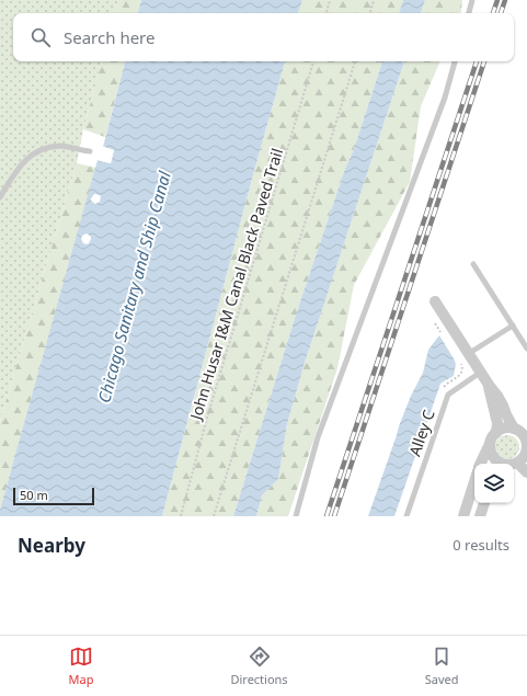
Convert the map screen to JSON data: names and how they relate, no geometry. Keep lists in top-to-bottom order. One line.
{"streets":{"lane":["Alley C"],"path":["John Husar I&M Canal Black Paved Trail"]},"water":["Chicago Sanitary and Ship Canal"],"scale_bar":"50 m","page":{"search":"Search here","scale":"50 m","heading":["Nearby","0 results"],"nav":["Map","Directions","Saved"]}}
